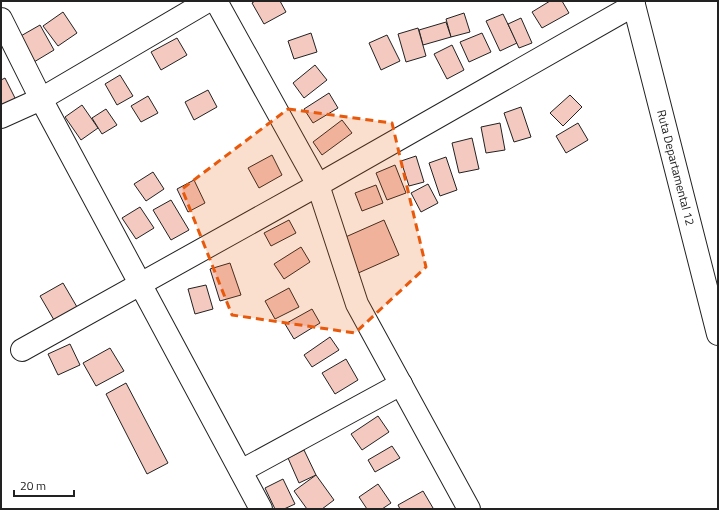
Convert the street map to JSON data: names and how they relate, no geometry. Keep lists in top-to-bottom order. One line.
{"streets":{"street":["Ruta Departamental 12"]},"scale_bar":"20 m"}
